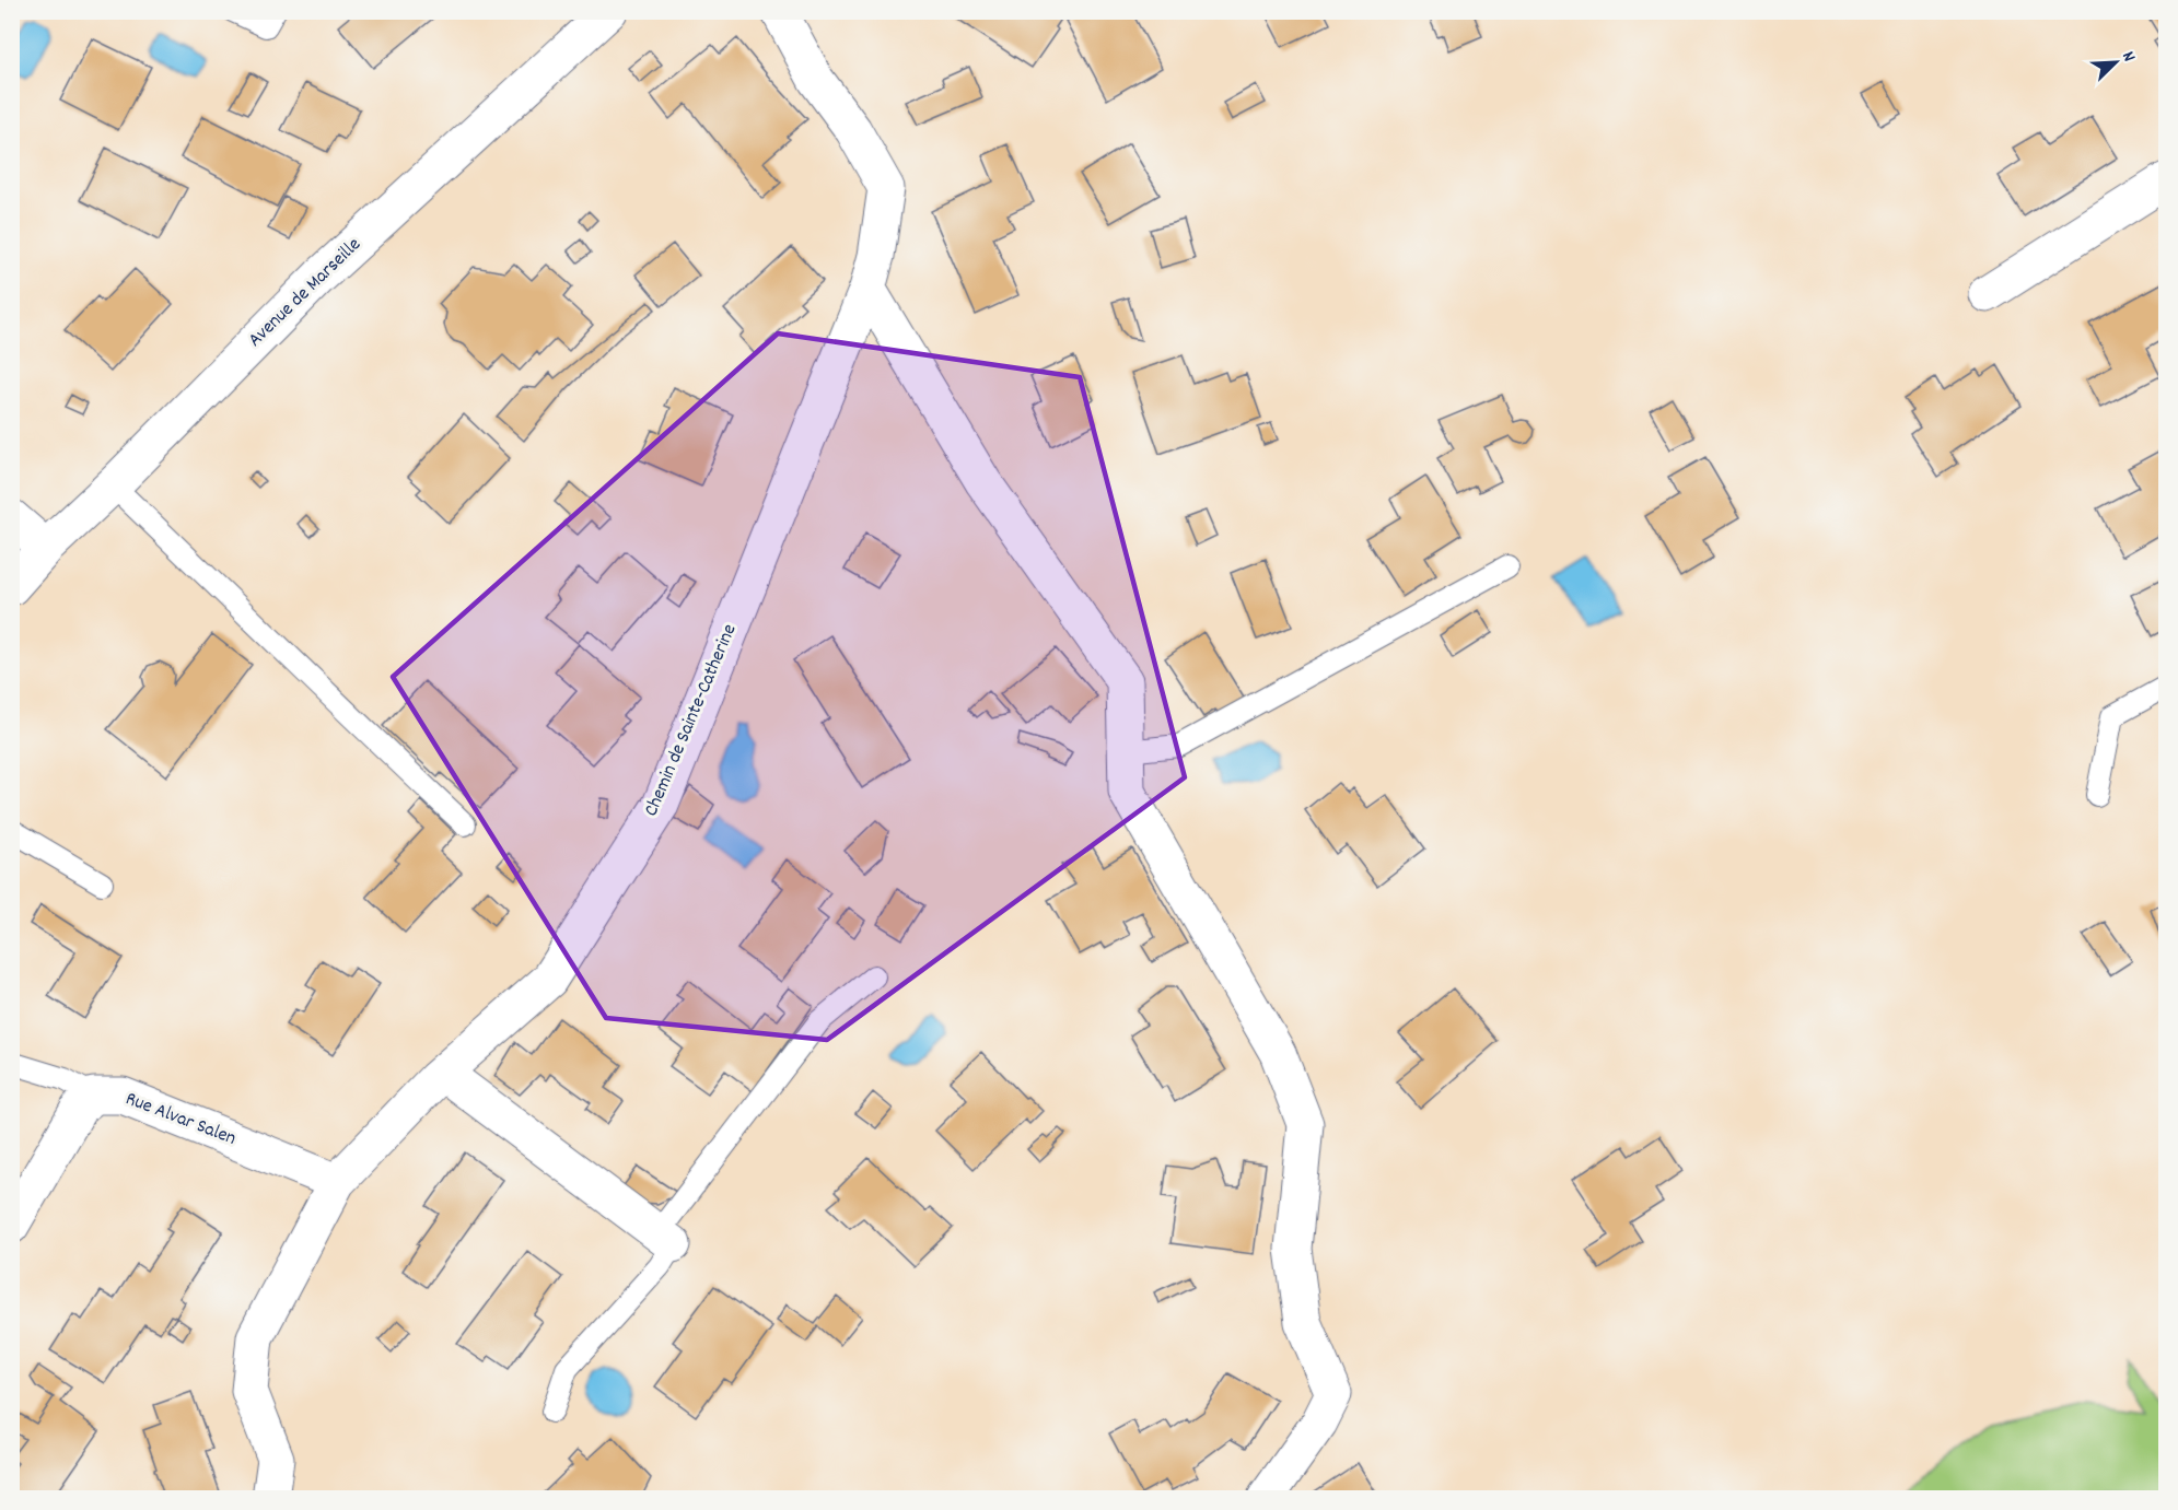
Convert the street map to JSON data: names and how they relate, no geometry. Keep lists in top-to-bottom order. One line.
{"streets":{"street":["Avenue de Marseille","Chemin de Sainte-Catherine","Rue Alvar Salen"]},"crossings":[["Chemin de Sainte-Catherine","Rue Alvar Salen"]],"north":"top right"}
